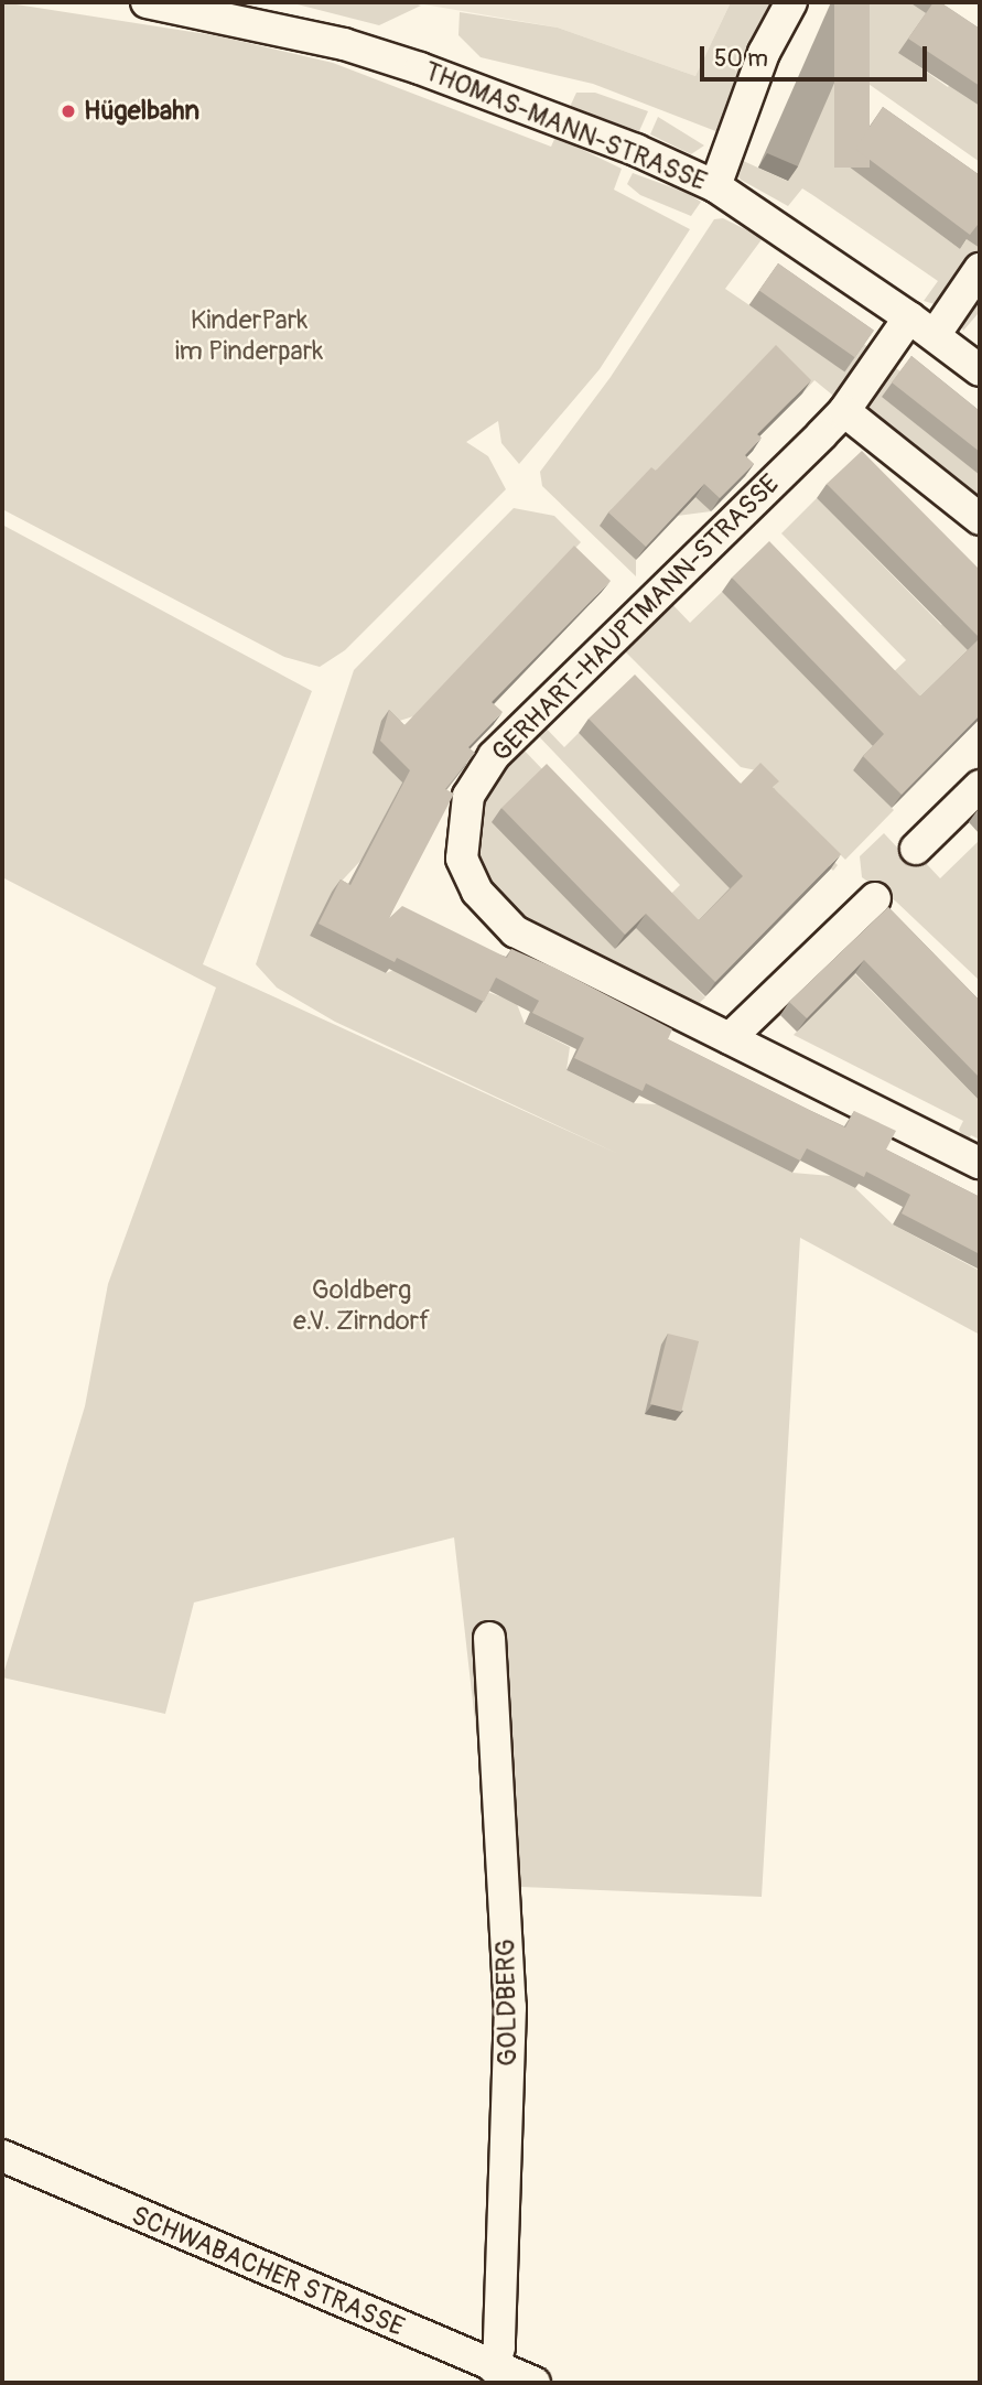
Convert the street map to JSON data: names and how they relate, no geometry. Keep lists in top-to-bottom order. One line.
{"streets":{"street":["THOMAS-MANN-STRASSE","GERHART-HAUPTMANN-STRASSE","GOLDBERG","SCHWABACHER STRASSE"]},"crossings":[["THOMAS-MANN-STRASSE","GERHART-HAUPTMANN-STRASSE"],["GOLDBERG","SCHWABACHER STRASSE"]],"parks":["KinderPark im Pinderpark","Goldberg e.V. Zirndorf"],"places":["Hügelbahn"],"scale_bar":"50 m"}
